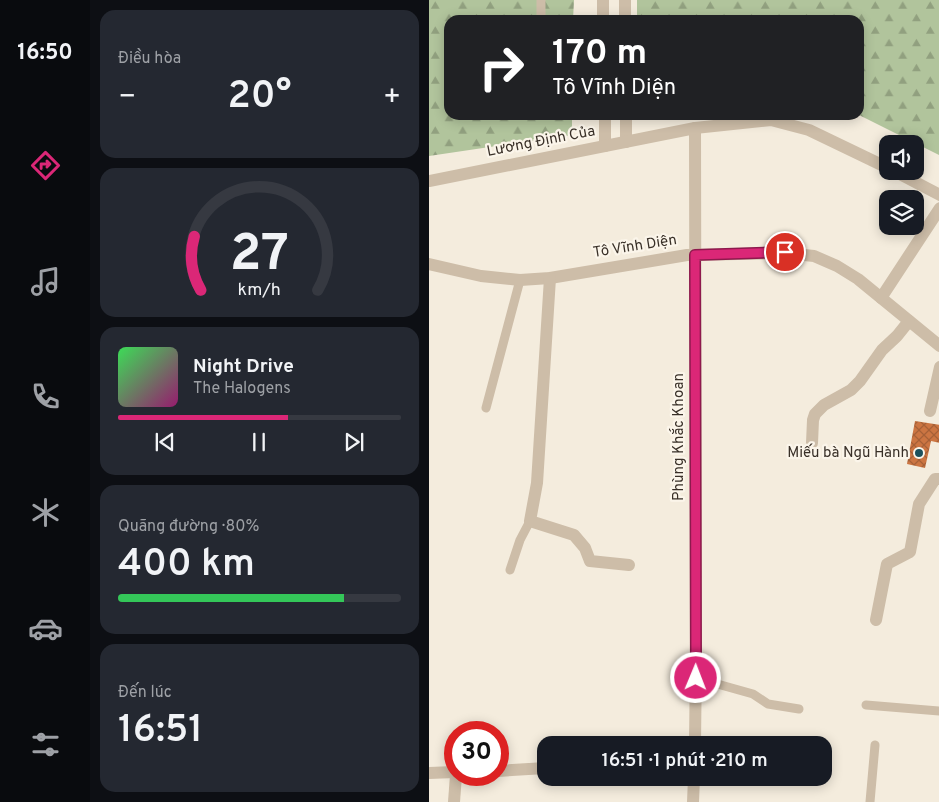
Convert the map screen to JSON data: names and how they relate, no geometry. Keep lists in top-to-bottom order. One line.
{"streets":{"street":["Lương Định Của","Tô Vĩnh Diện","Phùng Khắc Khoan"]},"crossings":[["Lương Định Của","Phùng Khắc Khoan"],["Tô Vĩnh Diện","Phùng Khắc Khoan"]],"places":["Miếu bà Ngũ Hành"],"page":{"tabs":"16:50","tile":["Điều hòa",["Quãng đường · 80%","400 km"],["Đến lúc","16:51"]],"turn":["170 m","Tô Vĩnh Diện"],"heat":["−","20°","+"],"song":["Night Drive","The Halogens"],"limit":"30","trip":"16:51 · 1 phút · 210 m","gauge":["27","km/h"]}}
